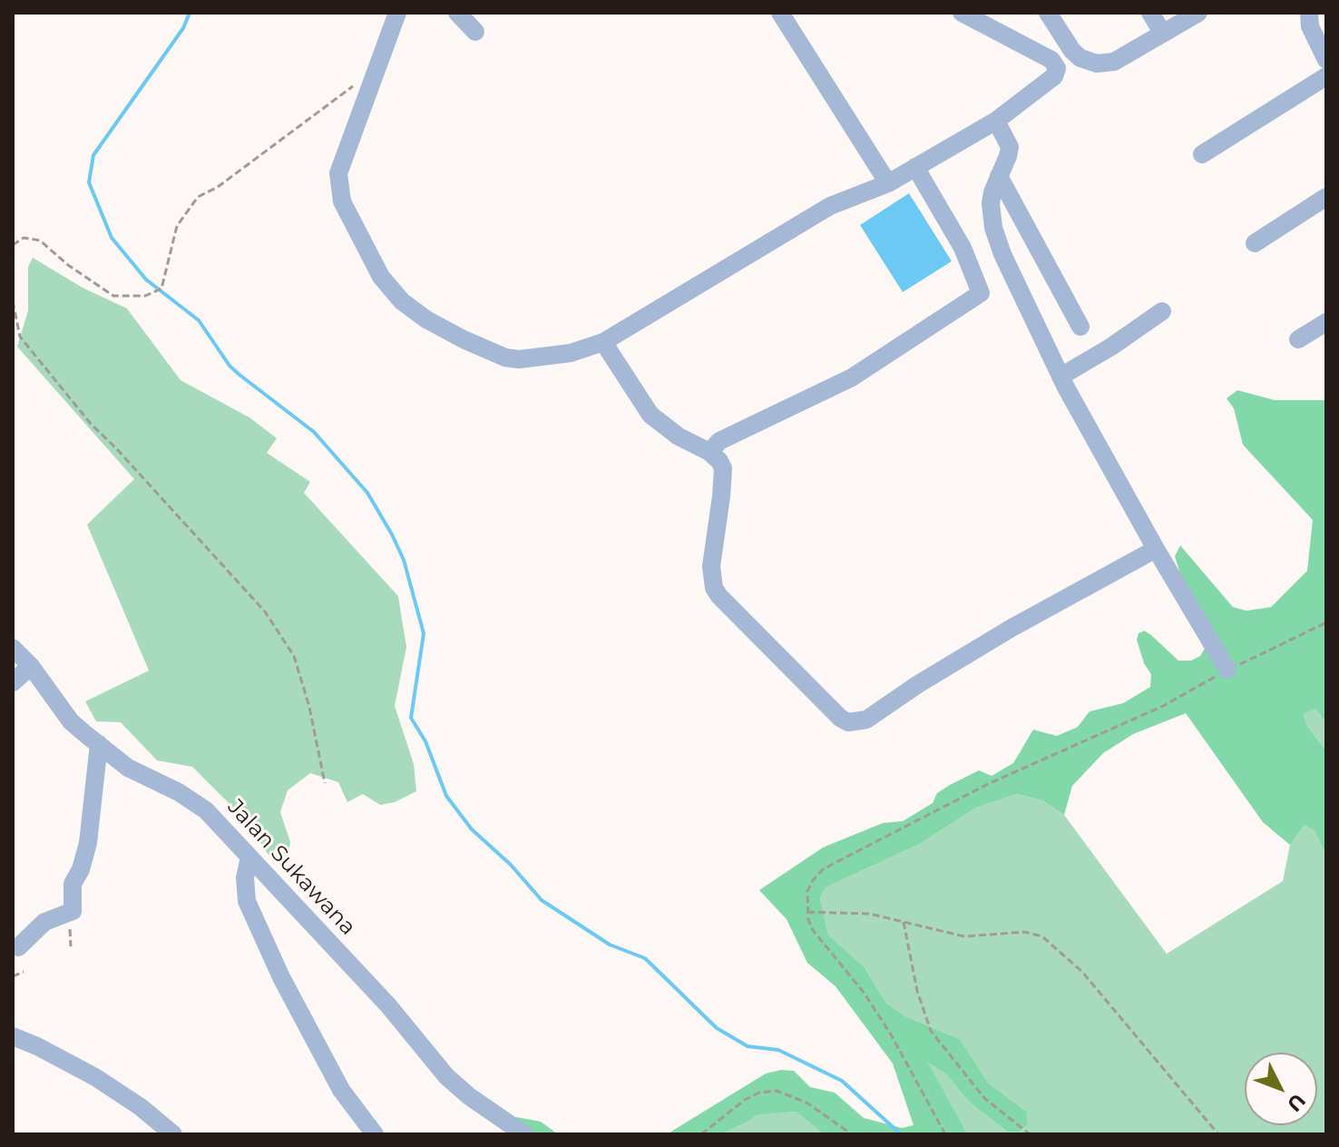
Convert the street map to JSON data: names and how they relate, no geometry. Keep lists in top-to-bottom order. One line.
{"streets":{"street":["Jalan Sukawana"]},"north":"bottom right"}
